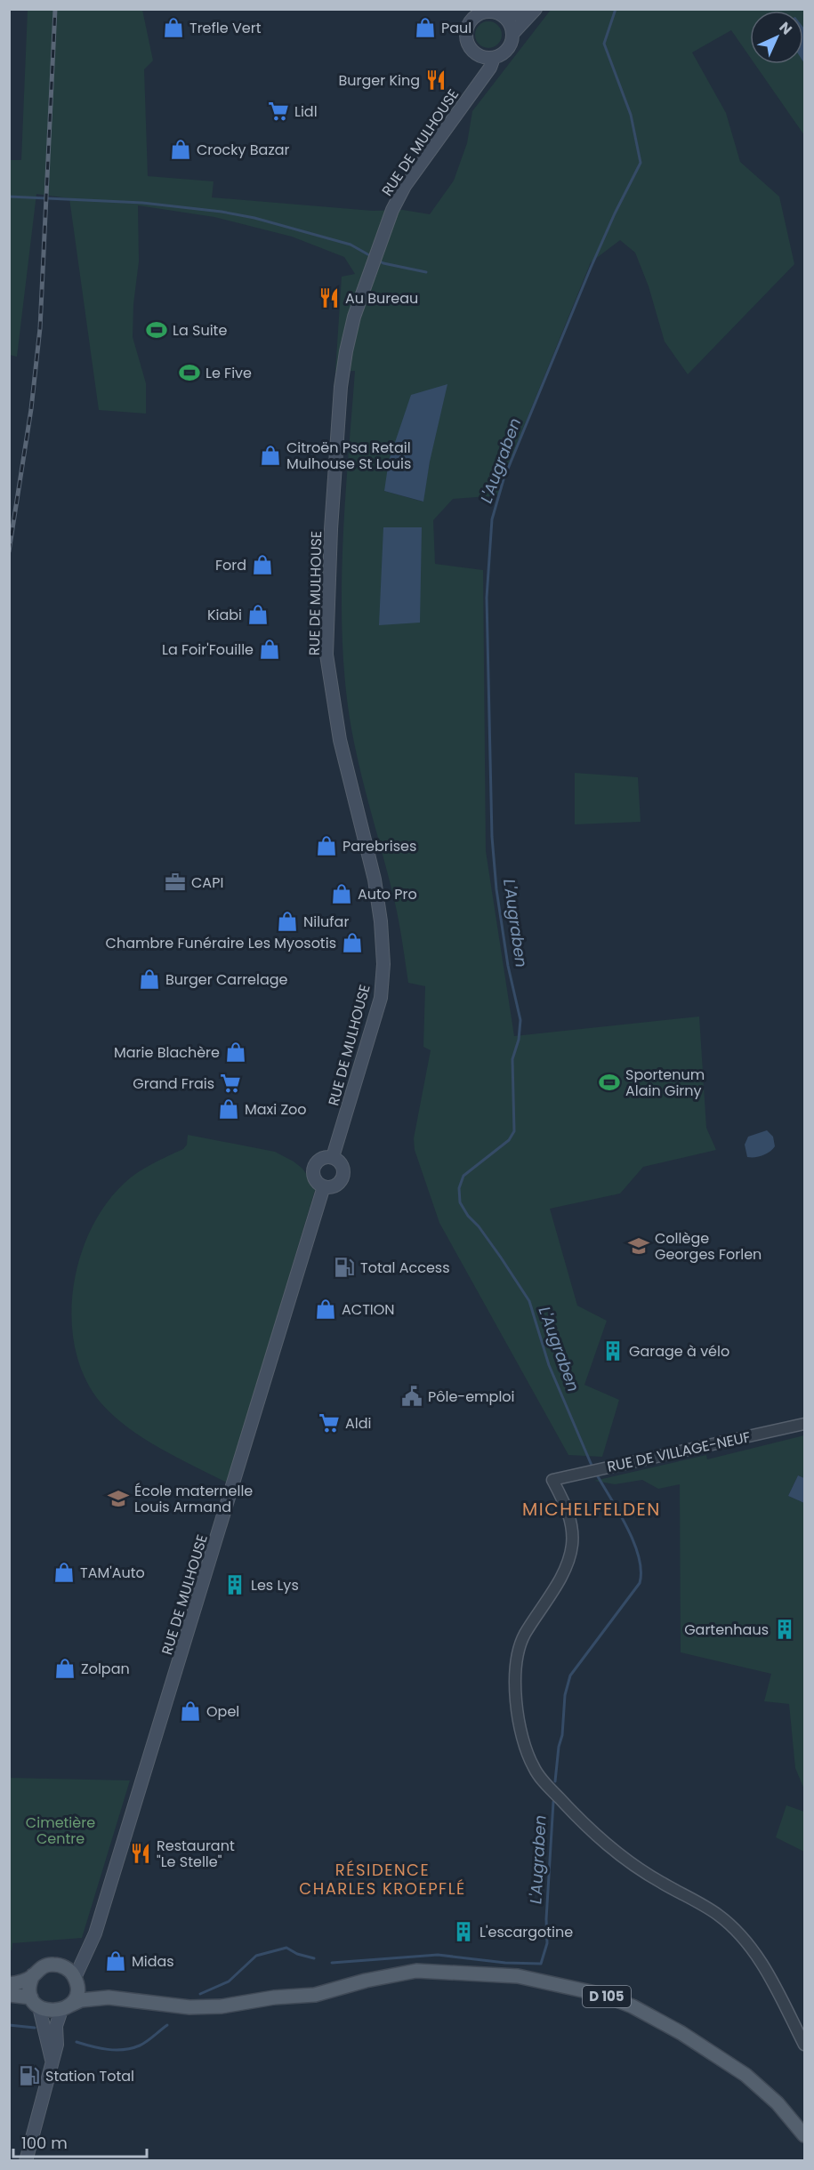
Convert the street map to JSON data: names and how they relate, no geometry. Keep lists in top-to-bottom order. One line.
{"streets":{"main road":["RUE DE MULHOUSE","D 105"],"street":["RUE DE VILLAGE-NEUF"]},"crossings":[["RUE DE MULHOUSE","D 105"]],"districts":["MICHELFELDEN","RÉSIDENCE CHARLES KROEPFLÉ"],"water":["L'Augraben"],"parks":["Cimetière Centre"],"places":{"shop":["Trefle Vert","Paul","Crocky Bazar","Citroën Psa Retail Mulhouse St Louis","Ford","Kiabi","La Foir'Fouille","Parebrises","Auto Pro","Nilufar","Chambre Funéraire Les Myosotis","Burger Carrelage","Marie Blachère","Maxi Zoo","ACTION","TAM'Auto","Zolpan","Opel","Midas"],"restaurant":["Burger King","Au Bureau","Restaurant \"Le Stelle\""],"supermarket":["Lidl","Grand Frais","Aldi"],"sports":["La Suite","Le Five","Sportenum Alain Girny"],"office":["CAPI"],"school or university":["Collège Georges Forlen","École maternelle Louis Armand"],"fuel station":["Total Access","Station Total"],"building":["Garage à vélo","Les Lys","Gartenhaus","L'escargotine"],"public building":["Pôle-emploi"]},"scale_bar":"100 m","north":"top right"}
